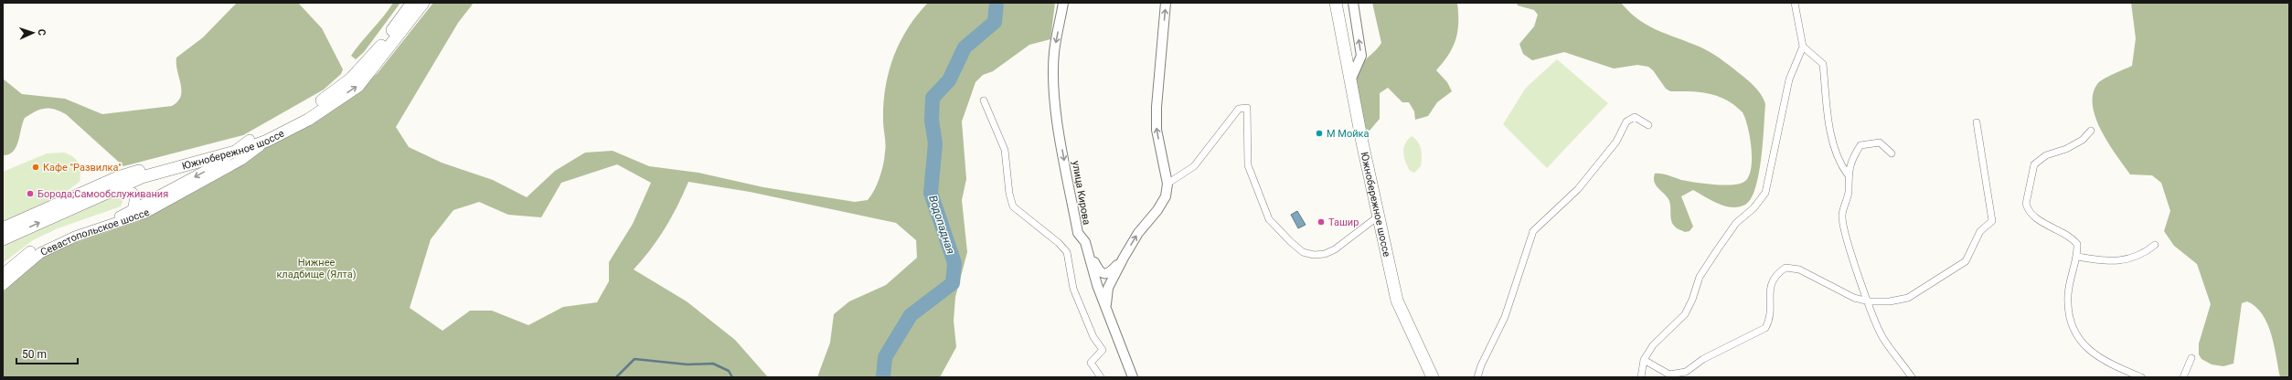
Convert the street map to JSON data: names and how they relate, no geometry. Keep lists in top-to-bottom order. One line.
{"streets":{"highway":["Южнобережное шоссе"],"main road":["улица Кирова","Севастопольское шоссе"]},"crossings":[["Южнобережное шоссе","Севастопольское шоссе"]],"one_way":["улица Кирова"],"water":["Водопадная"],"parks":["Нижнее кладбище (Ялта)"],"places":["М Мойка","Кафе \"Развилка\"","Борода;Самообслуживания","Ташир"],"scale_bar":"50 m","north":"right"}
